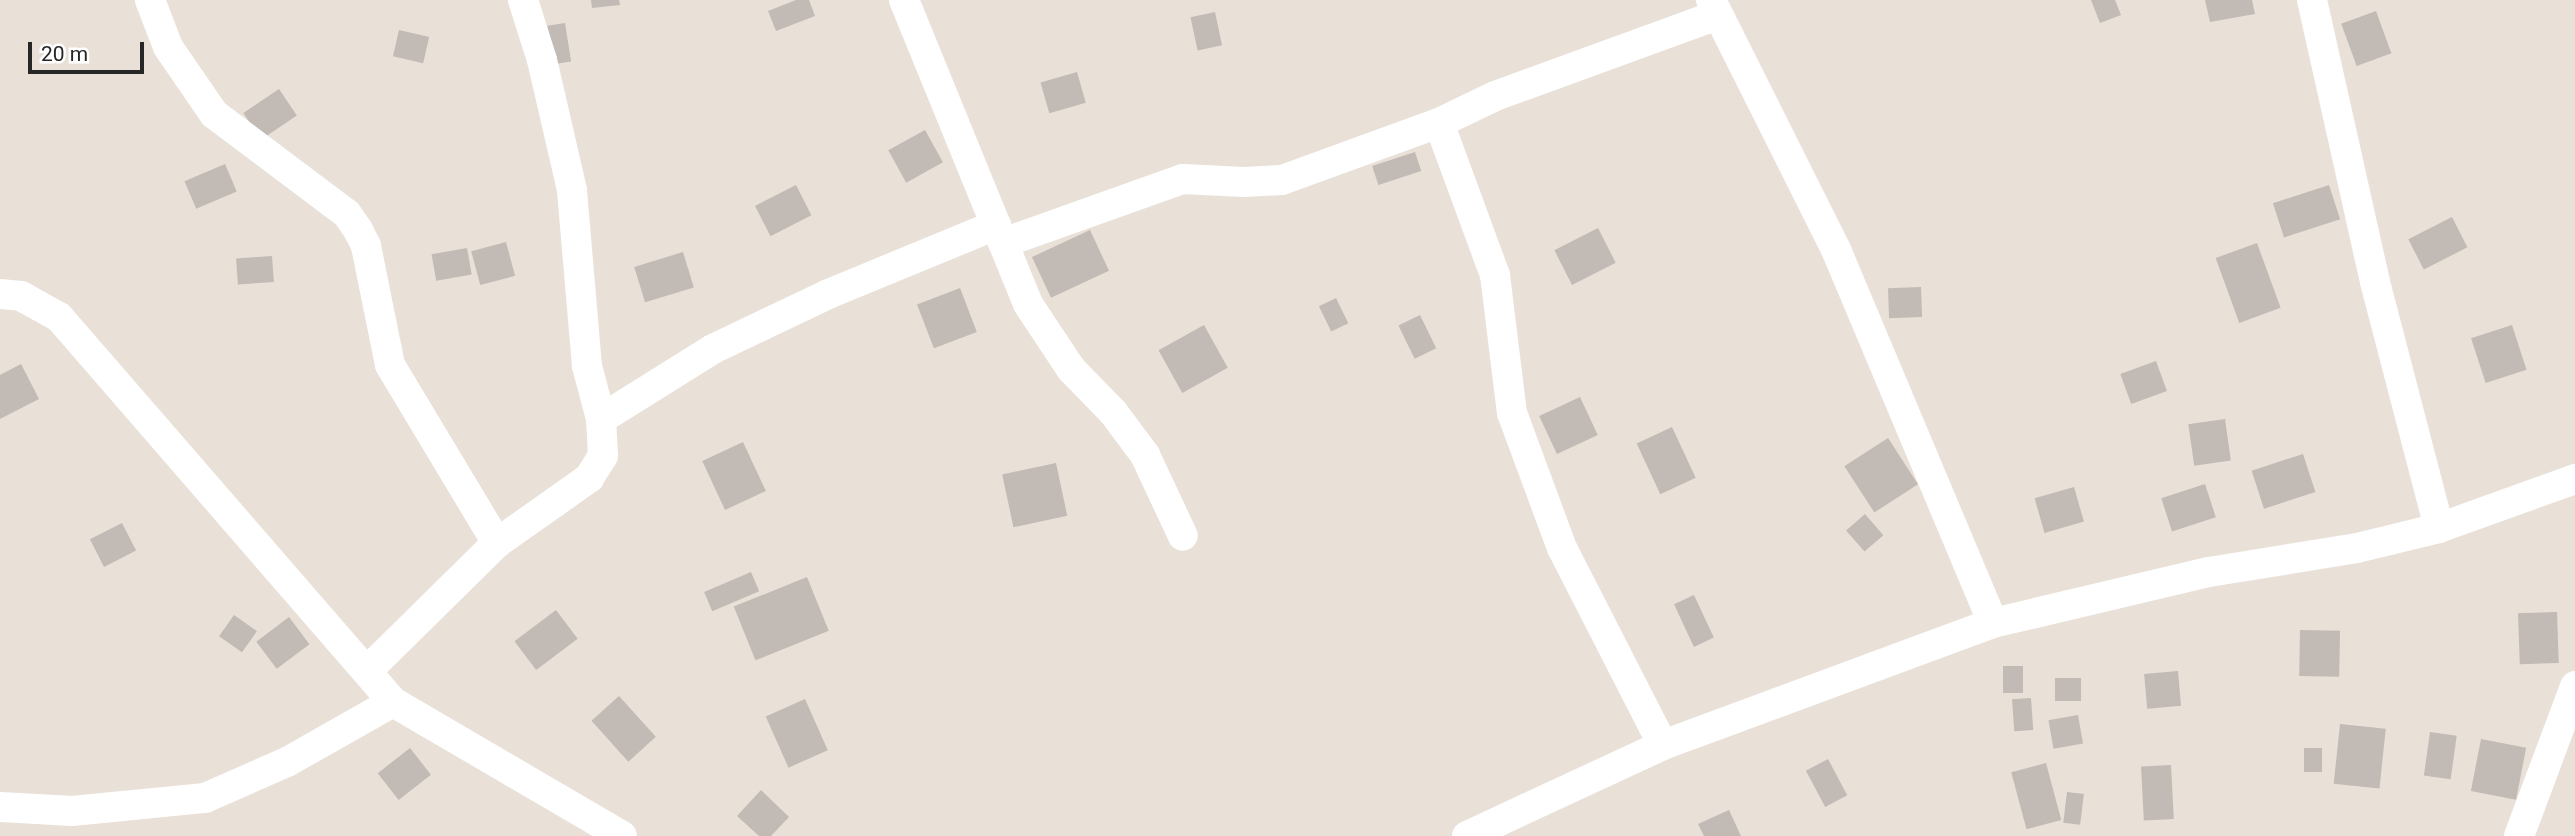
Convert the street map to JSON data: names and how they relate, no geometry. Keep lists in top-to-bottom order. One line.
{"scale_bar":"20 m"}
